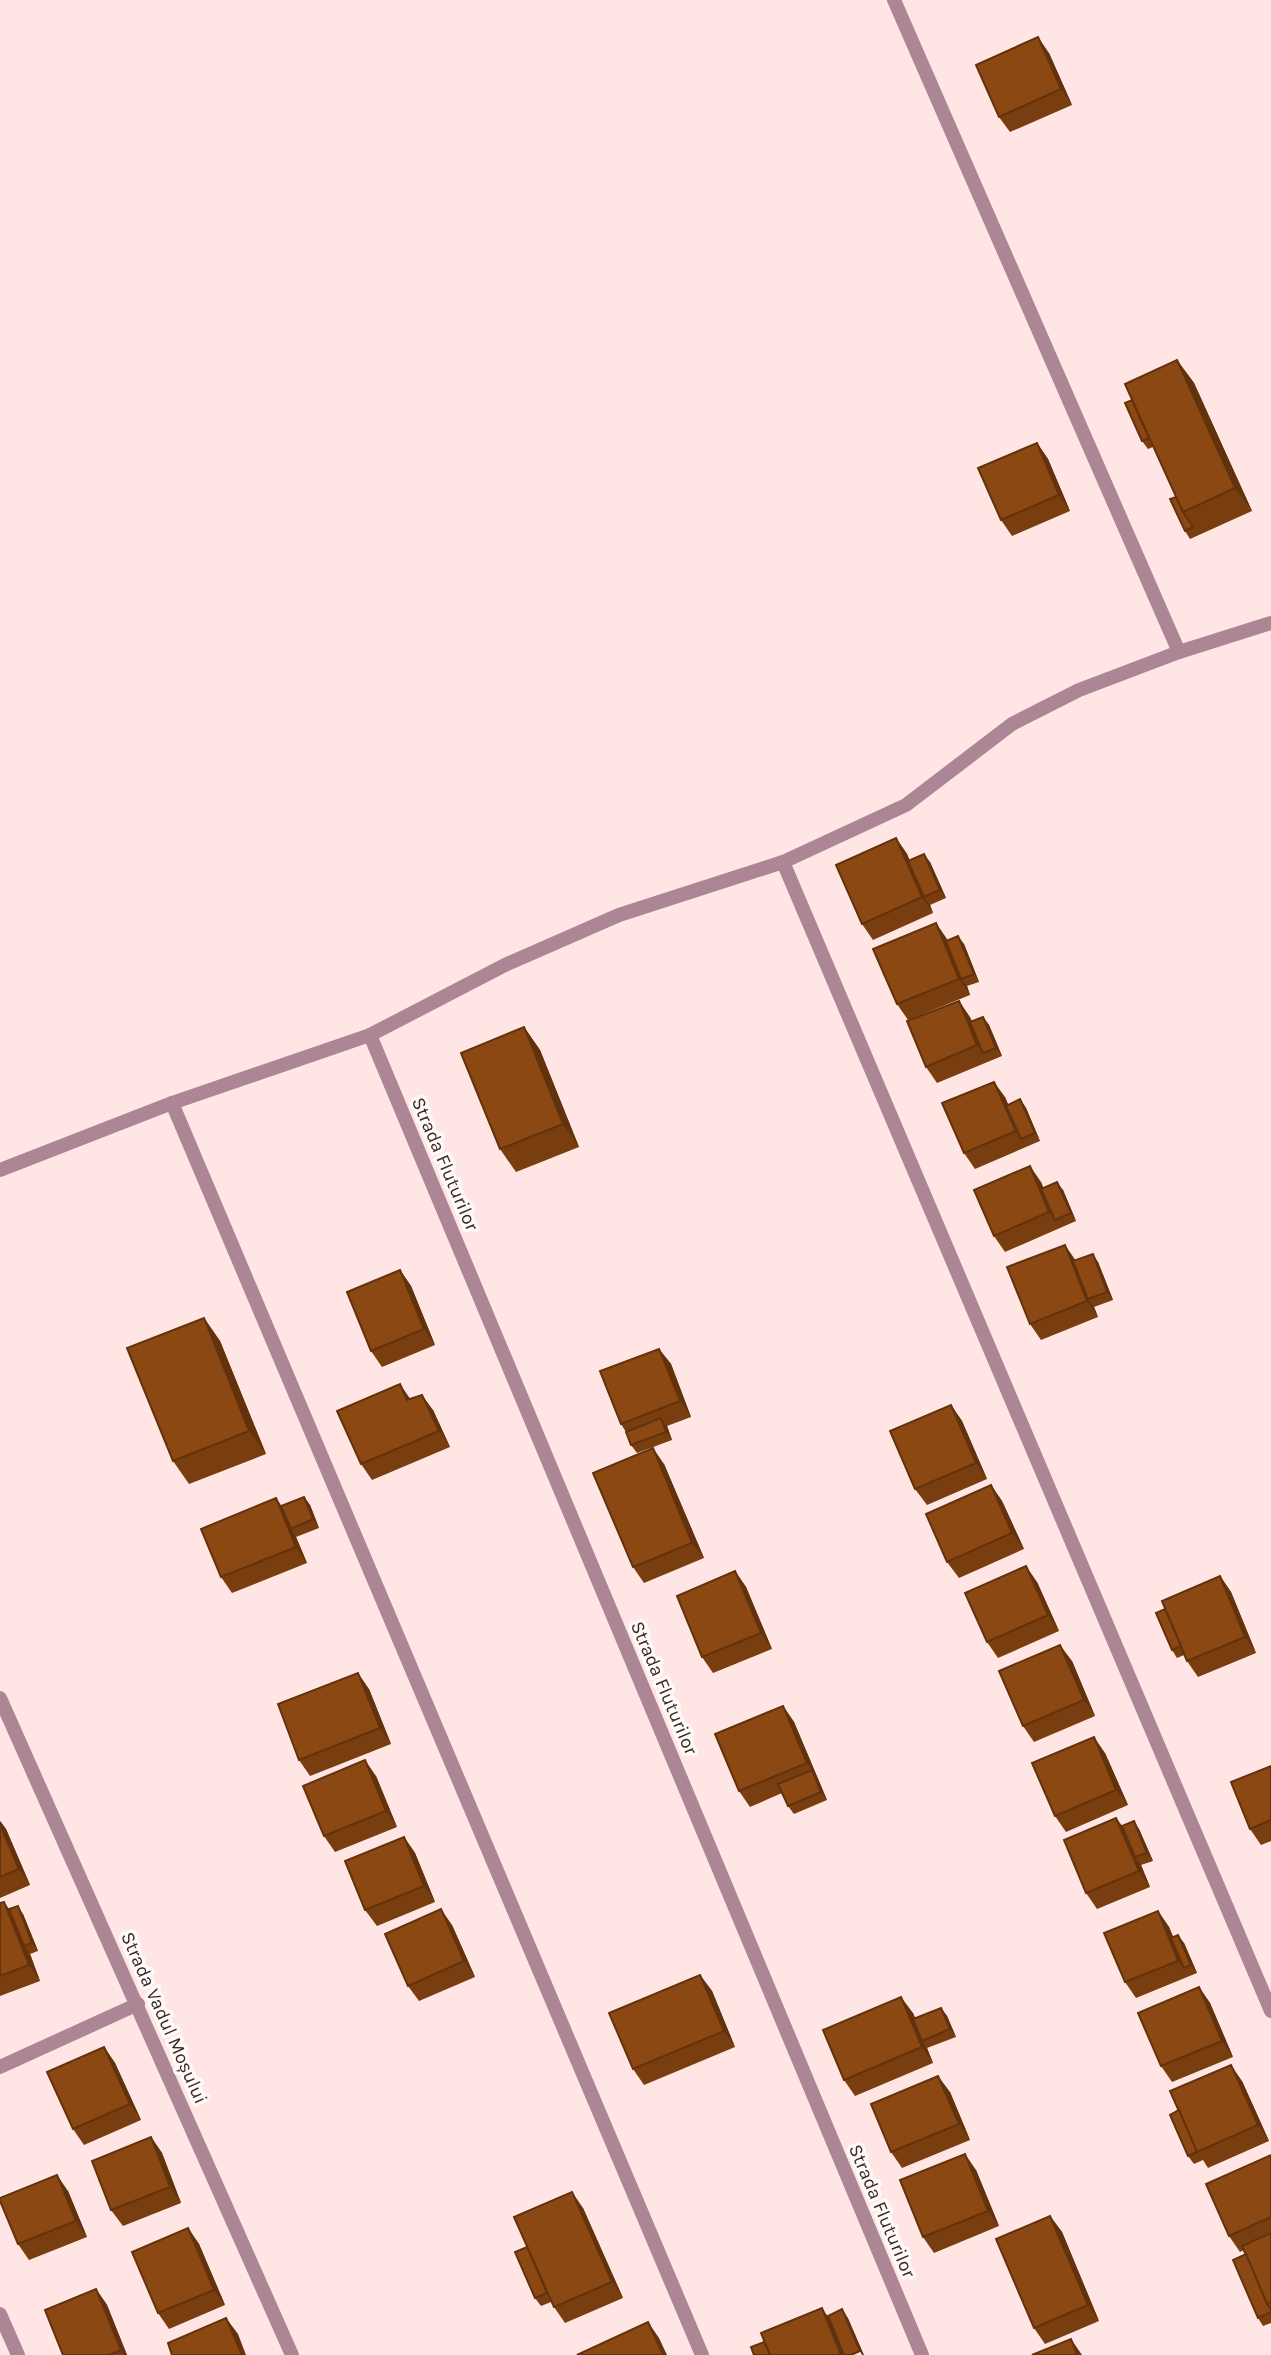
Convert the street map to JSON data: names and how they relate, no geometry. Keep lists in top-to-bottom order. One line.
{"streets":{"street":["Strada Fluturilor","Strada Vadul Moșului"]}}
